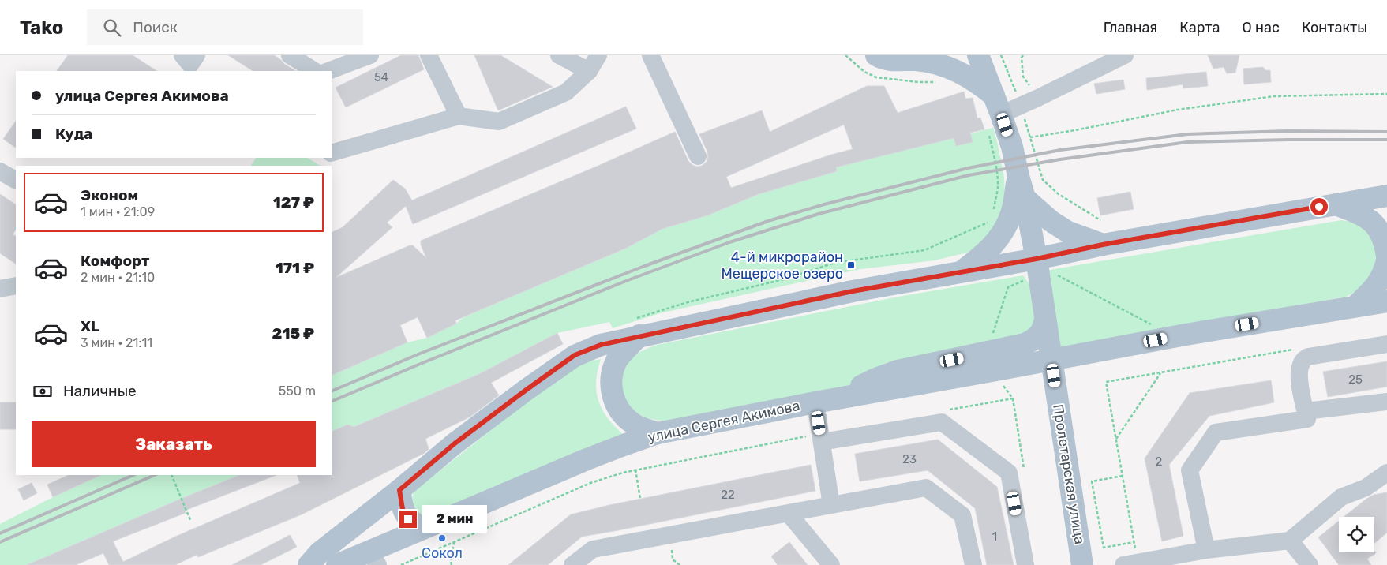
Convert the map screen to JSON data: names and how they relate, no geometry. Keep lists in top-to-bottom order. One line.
{"streets":{"main road":["улица Сергея Акимова","Пролетарская улица"]},"crossings":[["улица Сергея Акимова","Пролетарская улица"]],"places":{"transit":["4-й микрорайон Мещерское озеро"],"other":["Сокол"]},"house_numbers":["54","25","23","2","22","1"],"page":{"header":"Tako","search":"Поиск","nav":["Главная","Карта","О нас","Контакты"],"banner":["улица Сергея Акимова","Куда"],"list":[{"name":"Эконом","note":"1 мин · 21:09","value":"127 ₽"},{"name":"Комфорт","note":"2 мин · 21:10","value":"171 ₽"},{"name":"XL","note":"3 мин · 21:11","value":"215 ₽"}],"pay":["Наличные","550 m"],"buttons":"Заказать","bubble":"2 мин"}}
